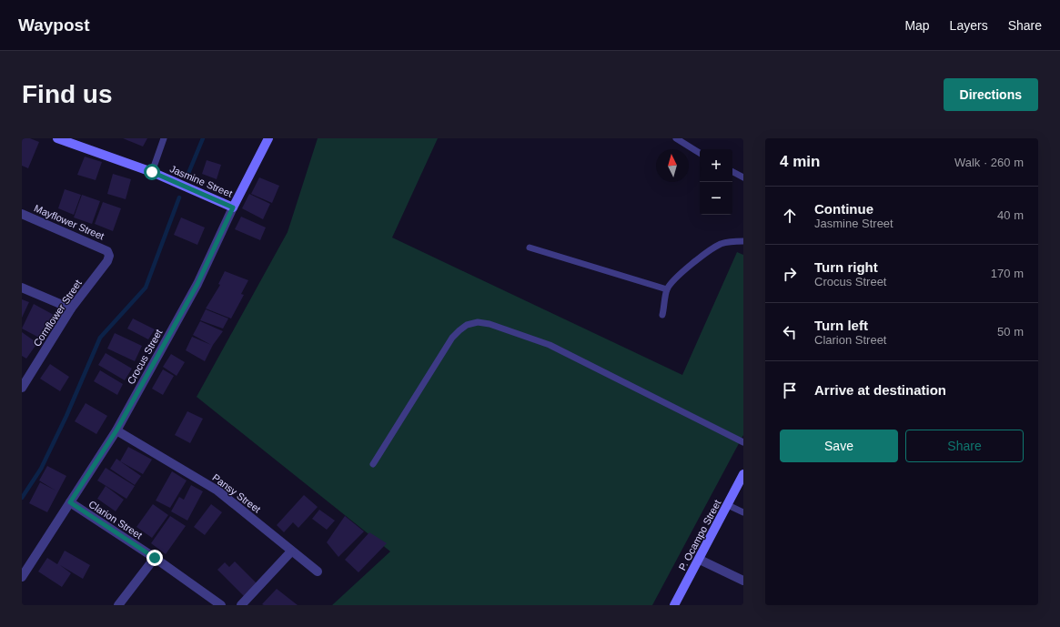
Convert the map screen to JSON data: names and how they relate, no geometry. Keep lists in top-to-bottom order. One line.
{"streets":{"street":["Jasmine Street","Mayflower Street","Cornflower Street","Crocus Street","Pansy Street","Clarion Street","P. Ocampo Street"]},"crossings":[["Jasmine Street","Crocus Street"],["Mayflower Street","Cornflower Street"],["Crocus Street","Pansy Street"],["Crocus Street","Clarion Street"]],"north":"top","page":{"header":"Waypost","nav":["Map","Layers","Share"],"buttons":["Directions",["Save","Share"]],"title":"Find us","heading":["4 min","Walk · 260 m"],"map_buttons":["+","−"],"list":[["Continue","Jasmine Street","40 m"],["Turn right","Crocus Street","170 m"],["Turn left","Clarion Street","50 m"],"Arrive at destination"]}}
